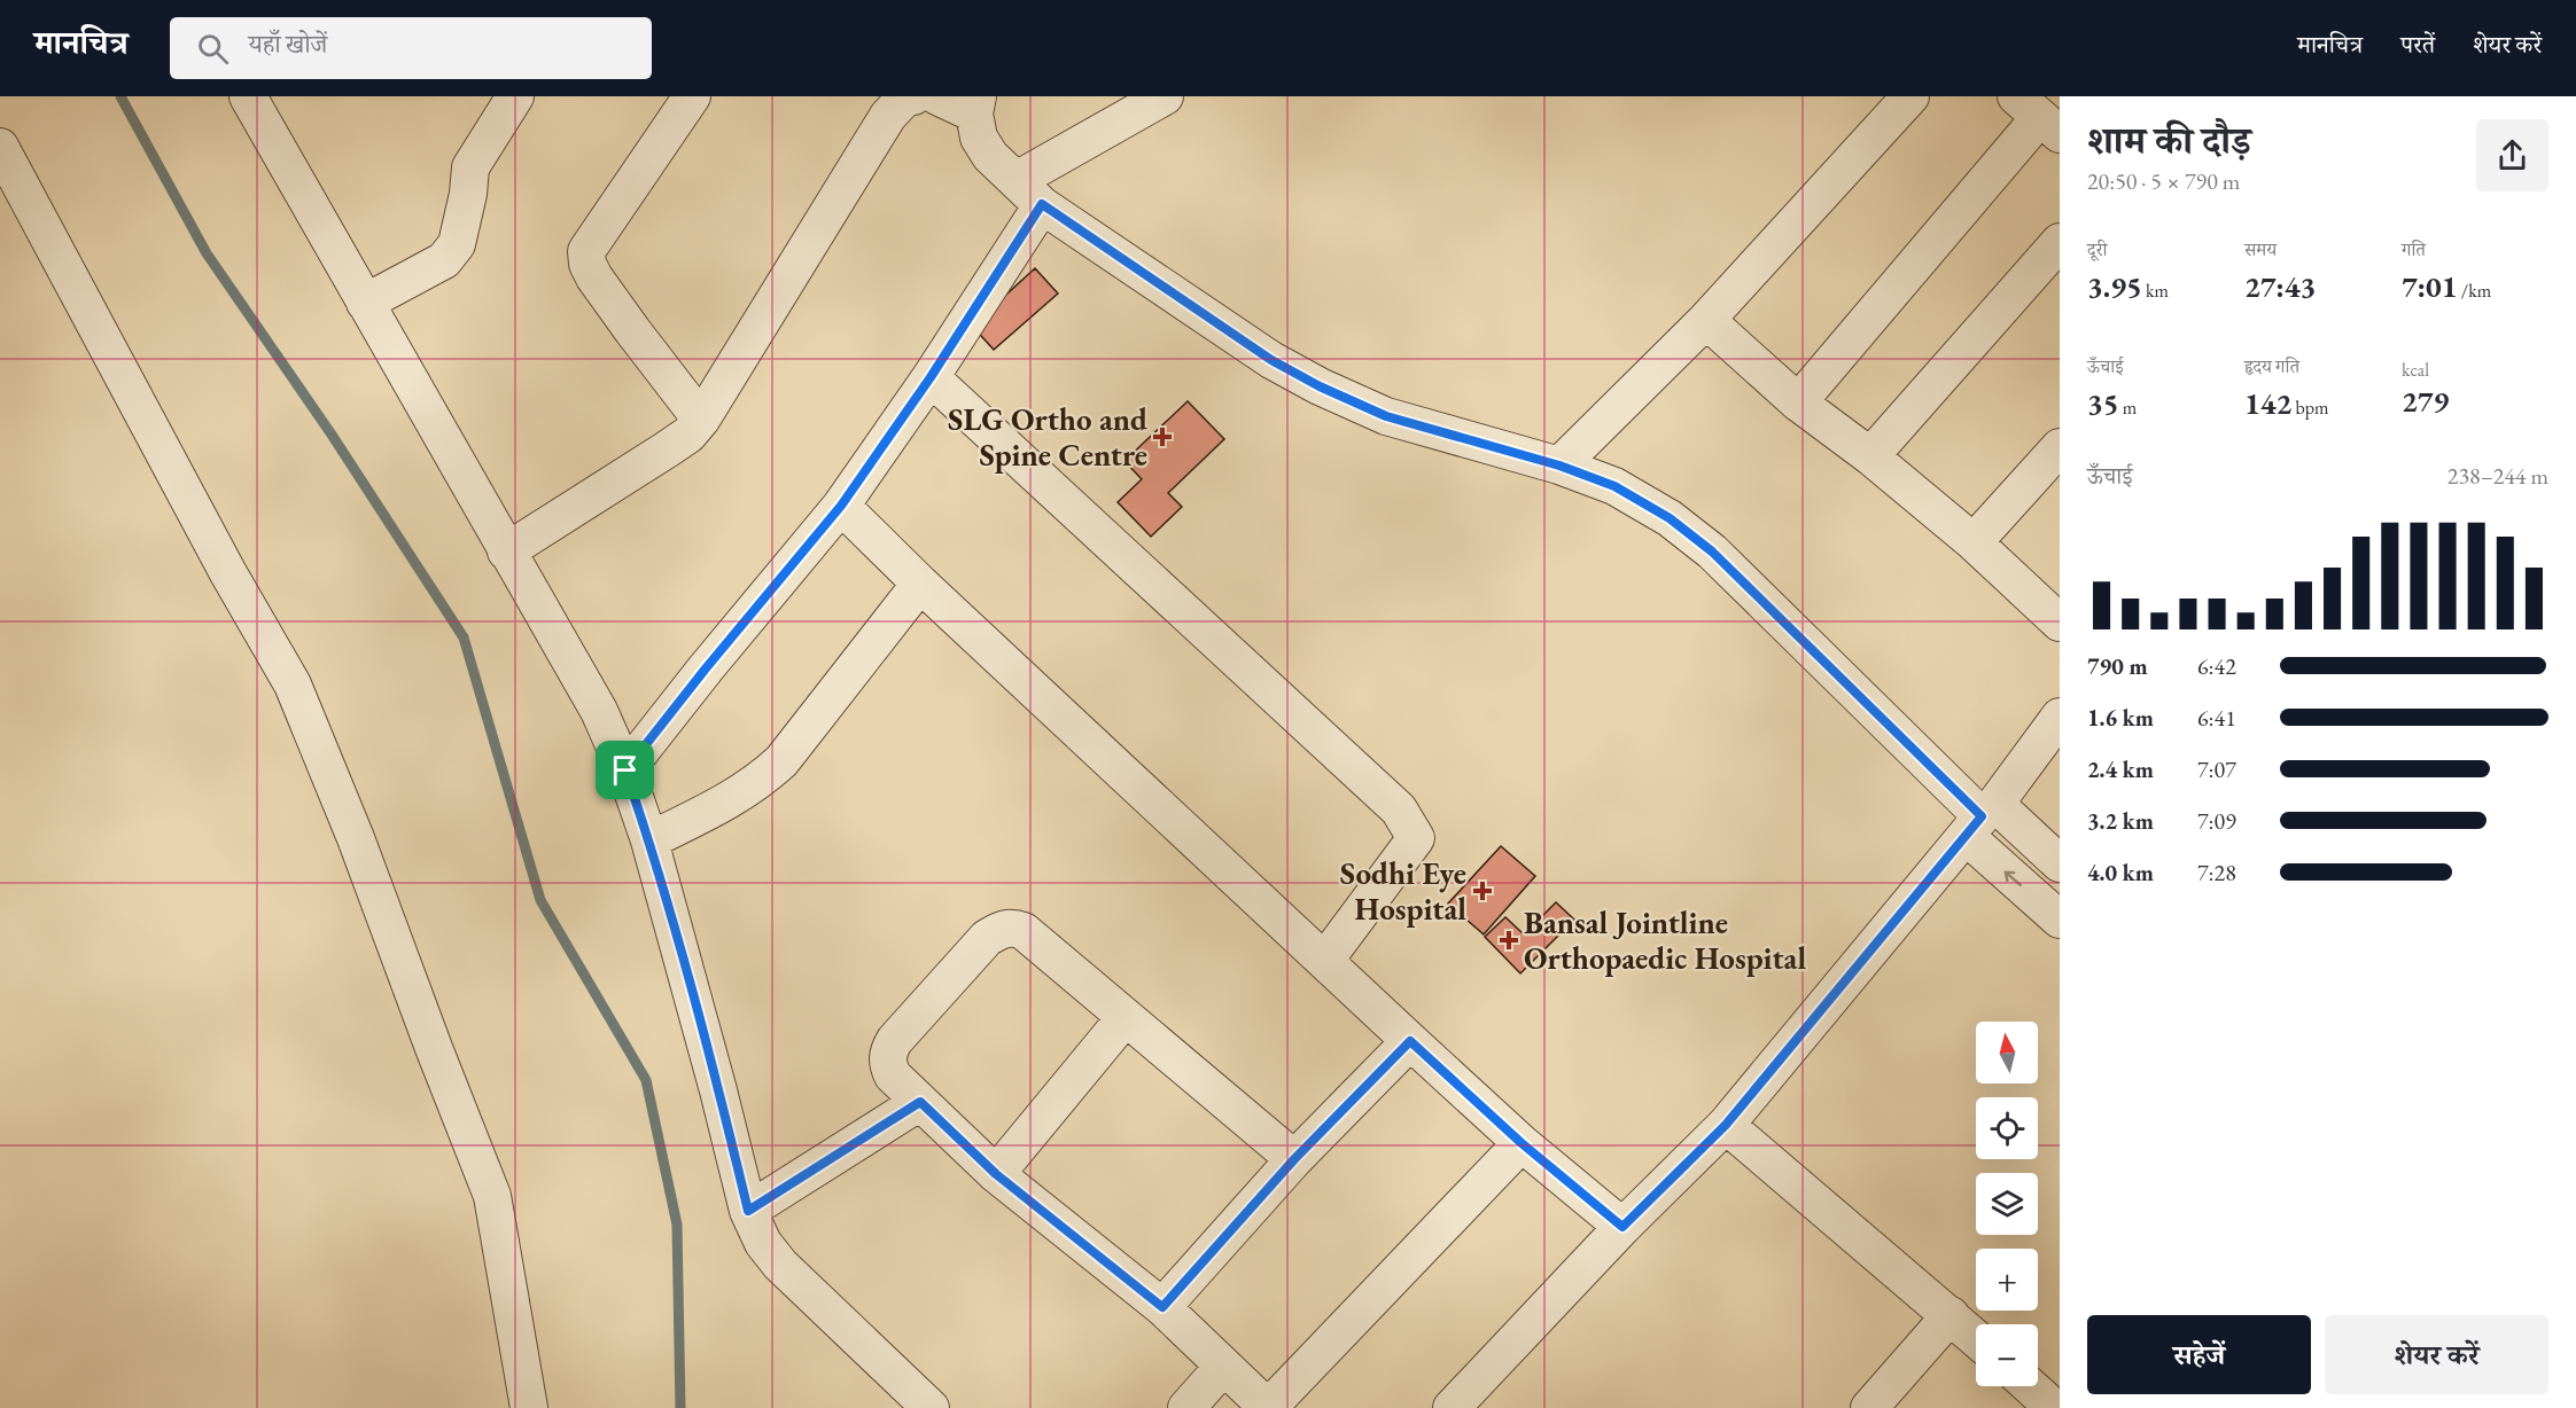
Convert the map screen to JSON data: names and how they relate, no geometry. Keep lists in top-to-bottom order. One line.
{"places":{"health":["SLG Ortho and Spine Centre","Sodhi Eye Hospital","Bansal Jointline Orthopaedic Hospital"]},"north":"top","page":{"header":"मानचित्र","search":"यहाँ खोजें","nav":["मानचित्र","परतें","शेयर करें"],"heading":["शाम की दौड़","20:50 · 5 × 790 m"],"stats":[["दूरी","3.95 km"],["समय","27:43"],["गति","7:01 /km"],["ऊँचाई","35 m"],["हृदय गति","142 bpm"],["kcal","279"]],"chart":["ऊँचाई","238–244 m"],"list":[{"name":"790 m","note":"6:42"},{"name":"1.6 km","note":"6:41"},{"name":"2.4 km","note":"7:07"},{"name":"3.2 km","note":"7:09"},{"name":"4.0 km","note":"7:28"}],"map_buttons":["+","−"],"buttons":["सहेजें","शेयर करें"]}}
